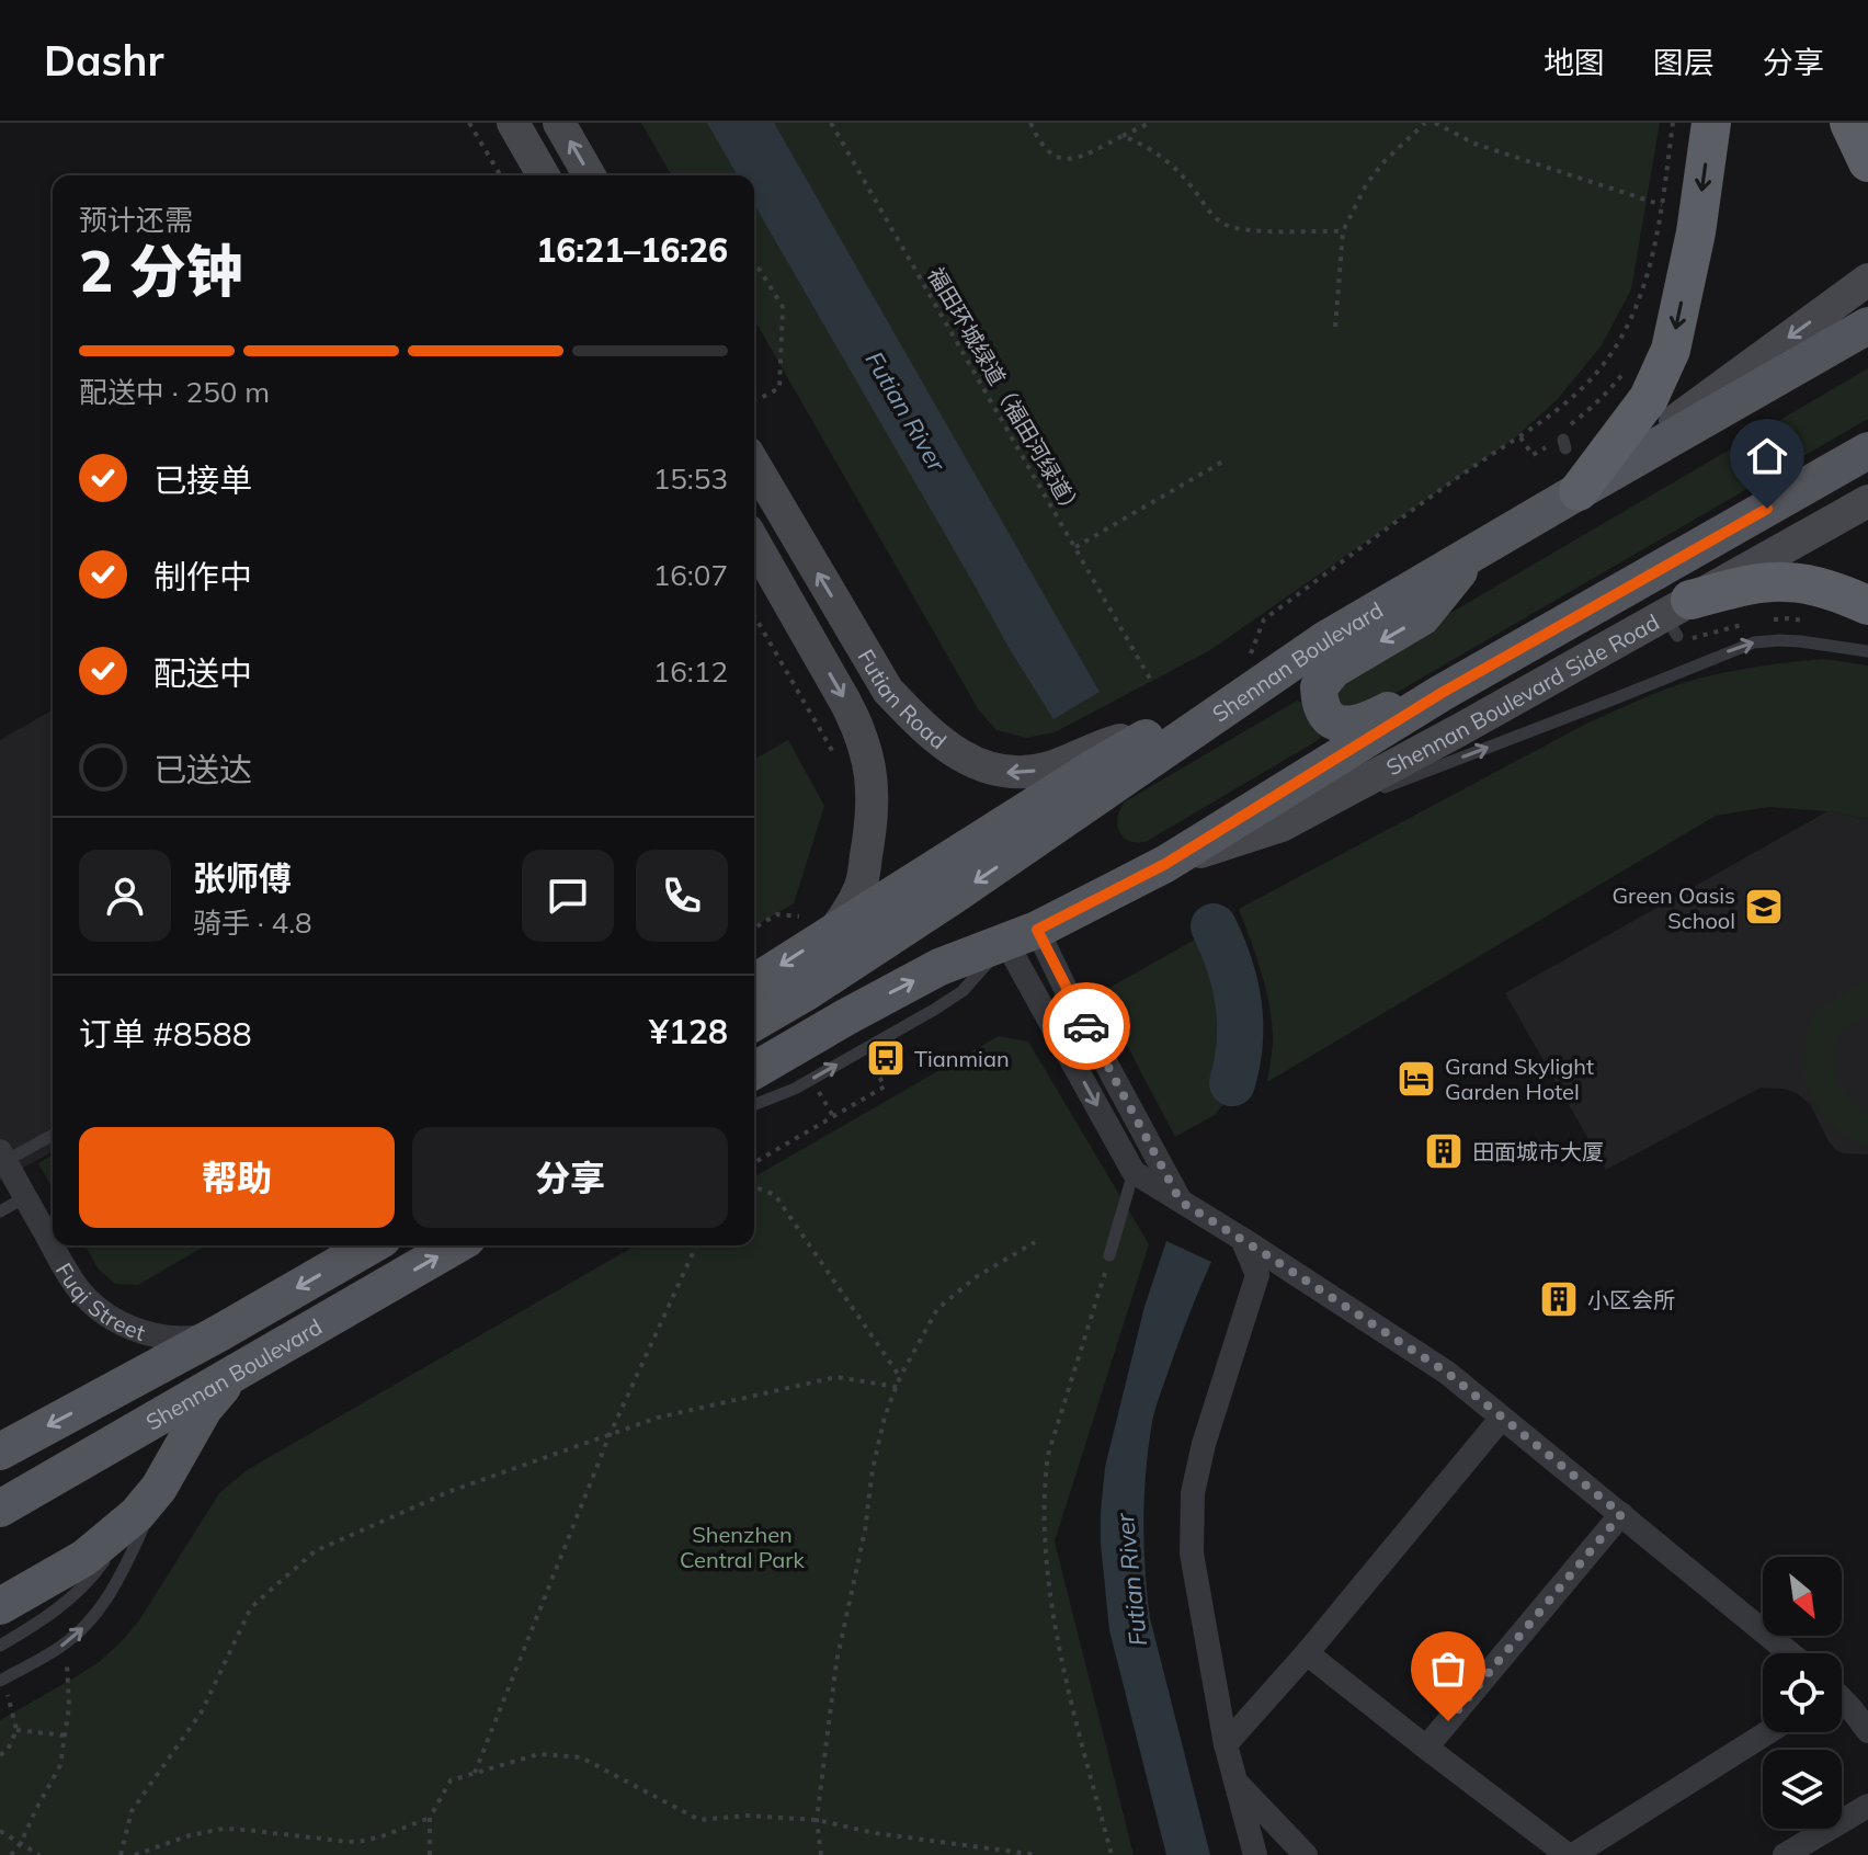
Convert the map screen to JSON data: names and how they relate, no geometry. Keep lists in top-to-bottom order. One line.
{"streets":{"main road":["Shennan Boulevard","Shennan Boulevard Side Road","Futian Road"],"street":["Fuqi Street"],"path":["福田环城绿道（福田河绿道）"]},"crossings":[["Shennan Boulevard","Fuqi Street"]],"water":["Futian River"],"parks":["Shenzhen Central Park"],"places":{"school or university":["Green Oasis School"],"bus stop":["Tianmian"],"hotel":["Grand Skylight Garden Hotel"],"building":["田面城市大厦","小区会所"]},"north":"bottom right","page":{"header":"Dashr","nav":["地图","图层","分享"],"heading":["2 分钟","预计还需","16:21–16:26"],"panel":["张师傅","骑手 · 4.8","订单 #8588","¥128"],"bar":"配送中 · 250 m","list":[["已接单","15:53"],["制作中","16:07"],["配送中","16:12"],"已送达"],"buttons":["帮助","分享"]}}
